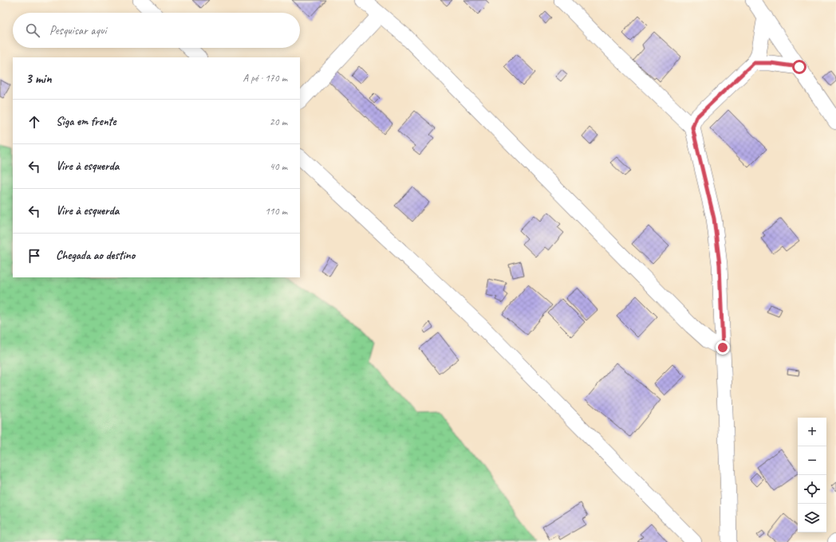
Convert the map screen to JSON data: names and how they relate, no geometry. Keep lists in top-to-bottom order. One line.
{"page":{"search":"Pesquisar aqui","heading":["3 min","A pé · 170 m"],"list":[["Siga em frente","20 m"],["Vire à esquerda","40 m"],["Vire à esquerda","110 m"],"Chegada ao destino"],"map_buttons":["+","−"]}}
